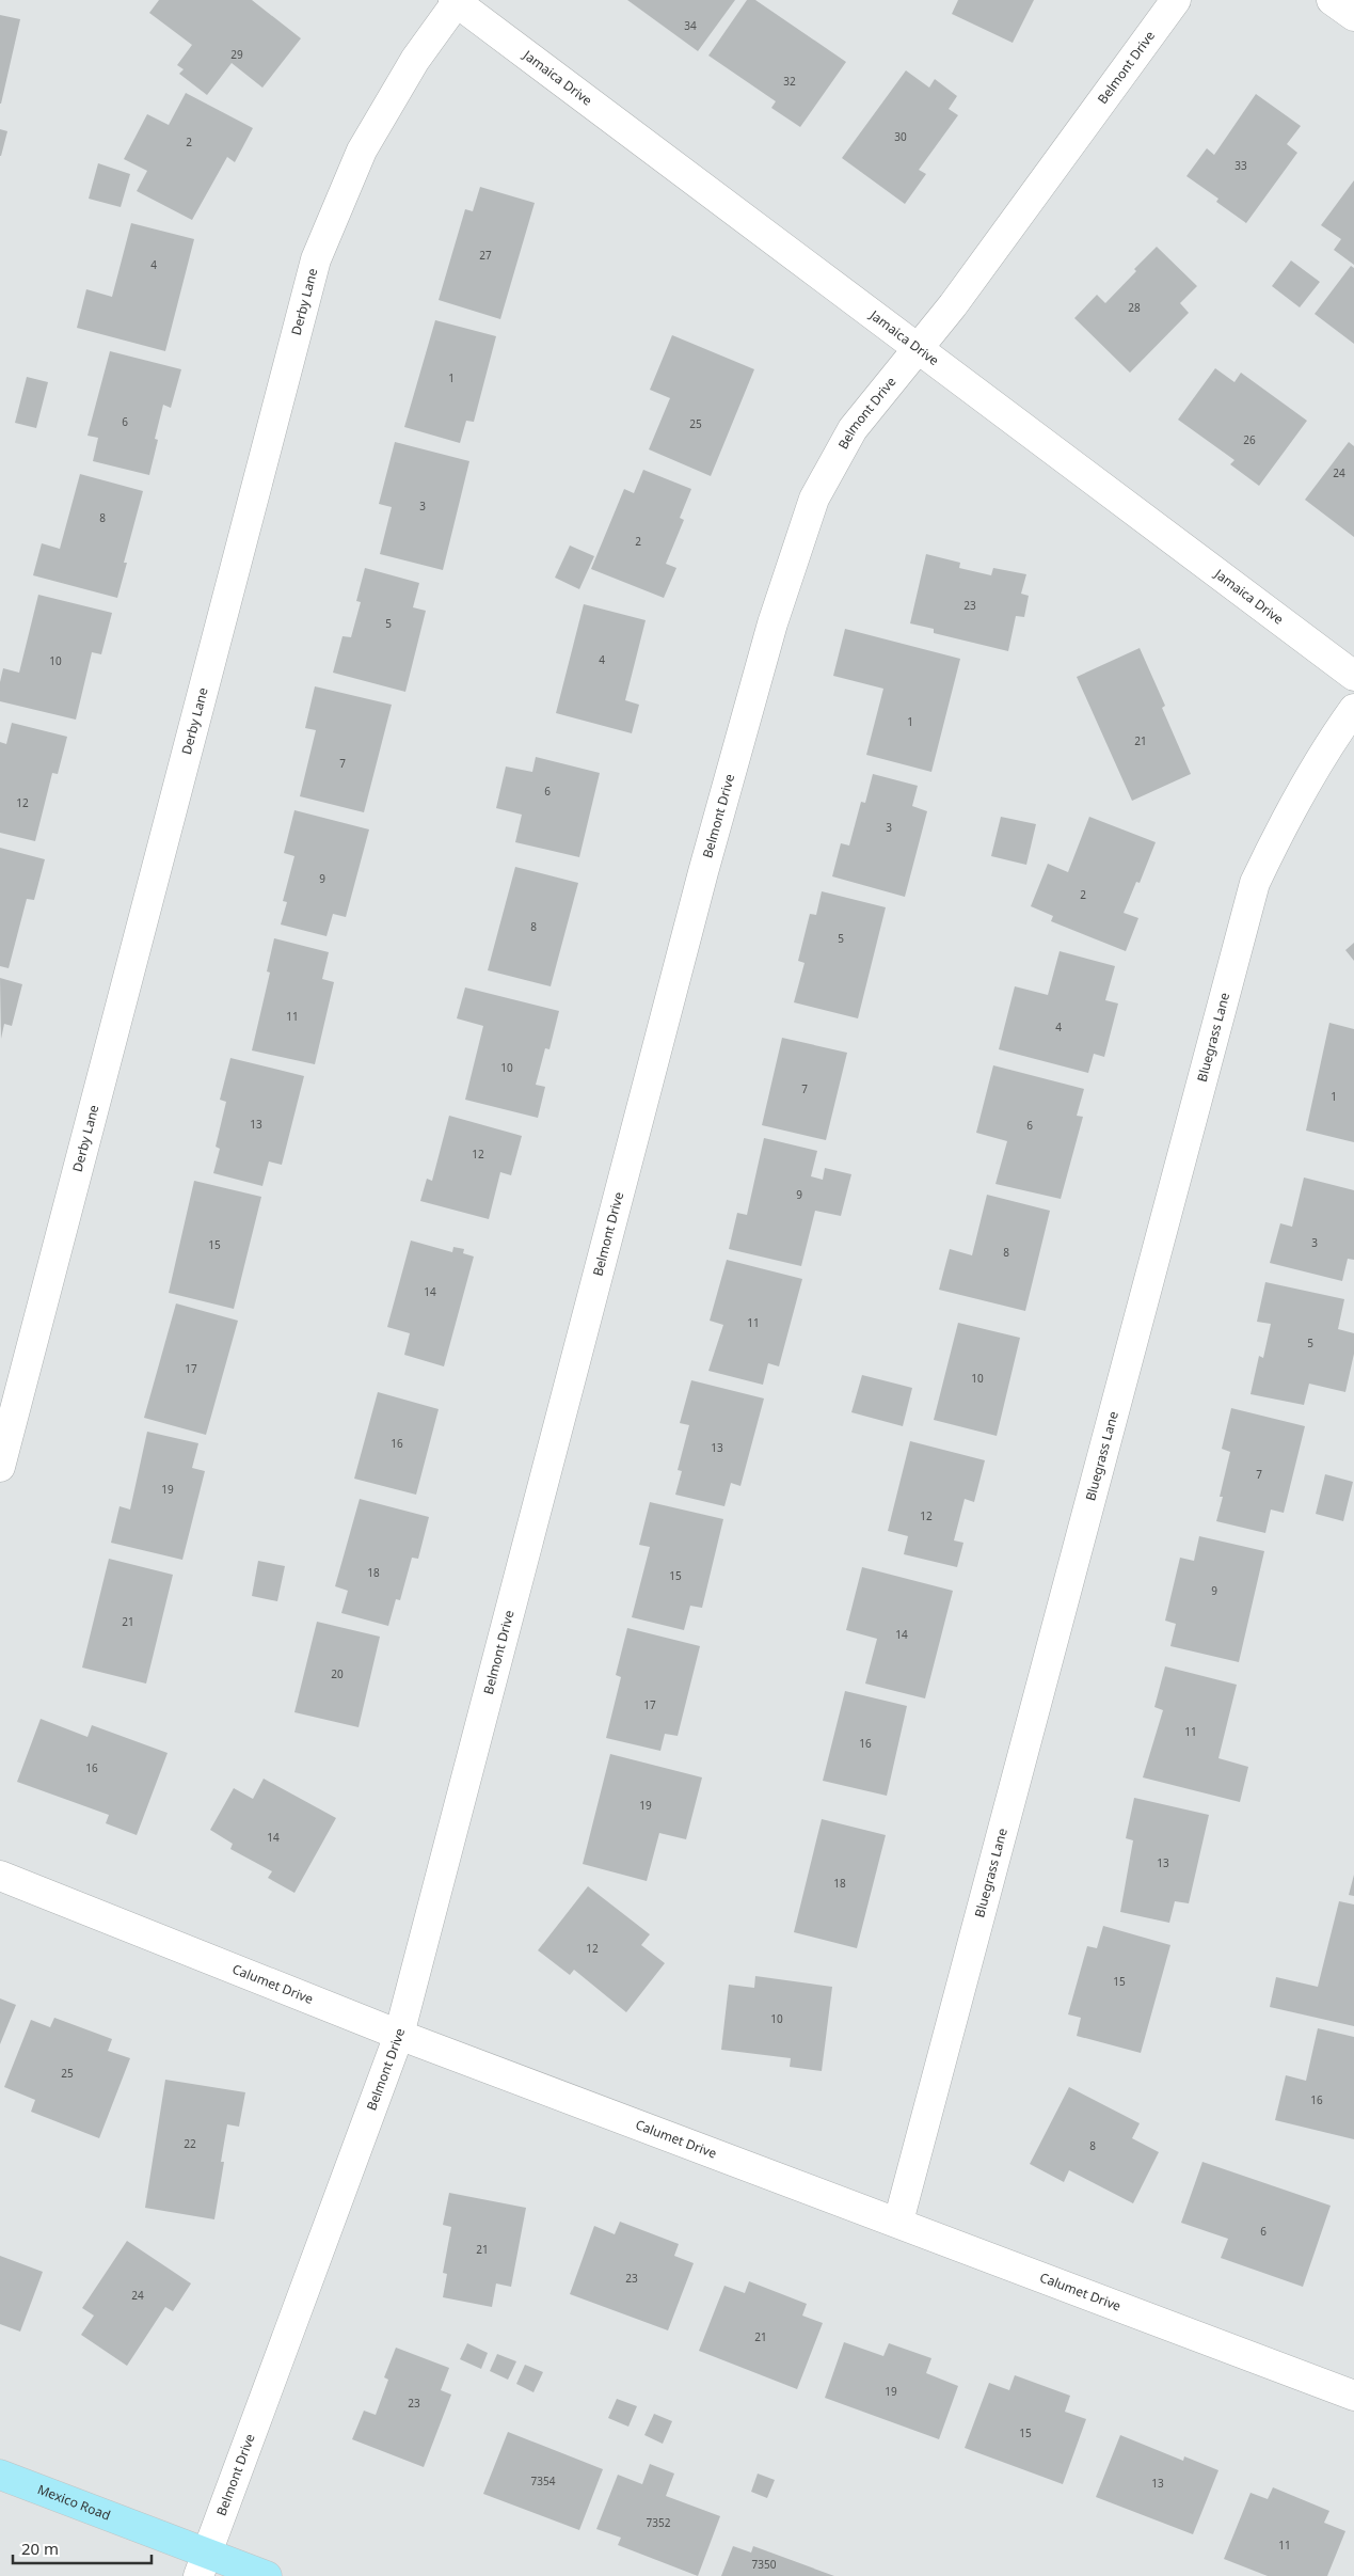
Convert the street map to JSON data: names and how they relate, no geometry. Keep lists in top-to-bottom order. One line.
{"streets":{"main road":["Mexico Road"],"street":["Belmont Drive","Jamaica Drive","Derby Lane","Bluegrass Lane","Calumet Drive"]},"crossings":[["Belmont Drive","Jamaica Drive"],["Belmont Drive","Calumet Drive"],["Belmont Drive","Mexico Road"],["Jamaica Drive","Derby Lane"],["Bluegrass Lane","Calumet Drive"]],"house_numbers":["34","29","32","30","2","33","27","4","28","1","6","25","26","24","3","8","2","23","5","4","10","1","21","7","6","12","3","9","2","8","5","11","4","10","7","1","13","6","12","9","3","15","8","14","11","5","17","10","16","13","7","19","12","18","15","9","21","14","20","17","11","16","16","19","14","13","18","12","15","10","25","16","22","8","6","21","23","24","21","19","23","15","7354","13","7352","11","7350"],"scale_bar":"20 m"}
